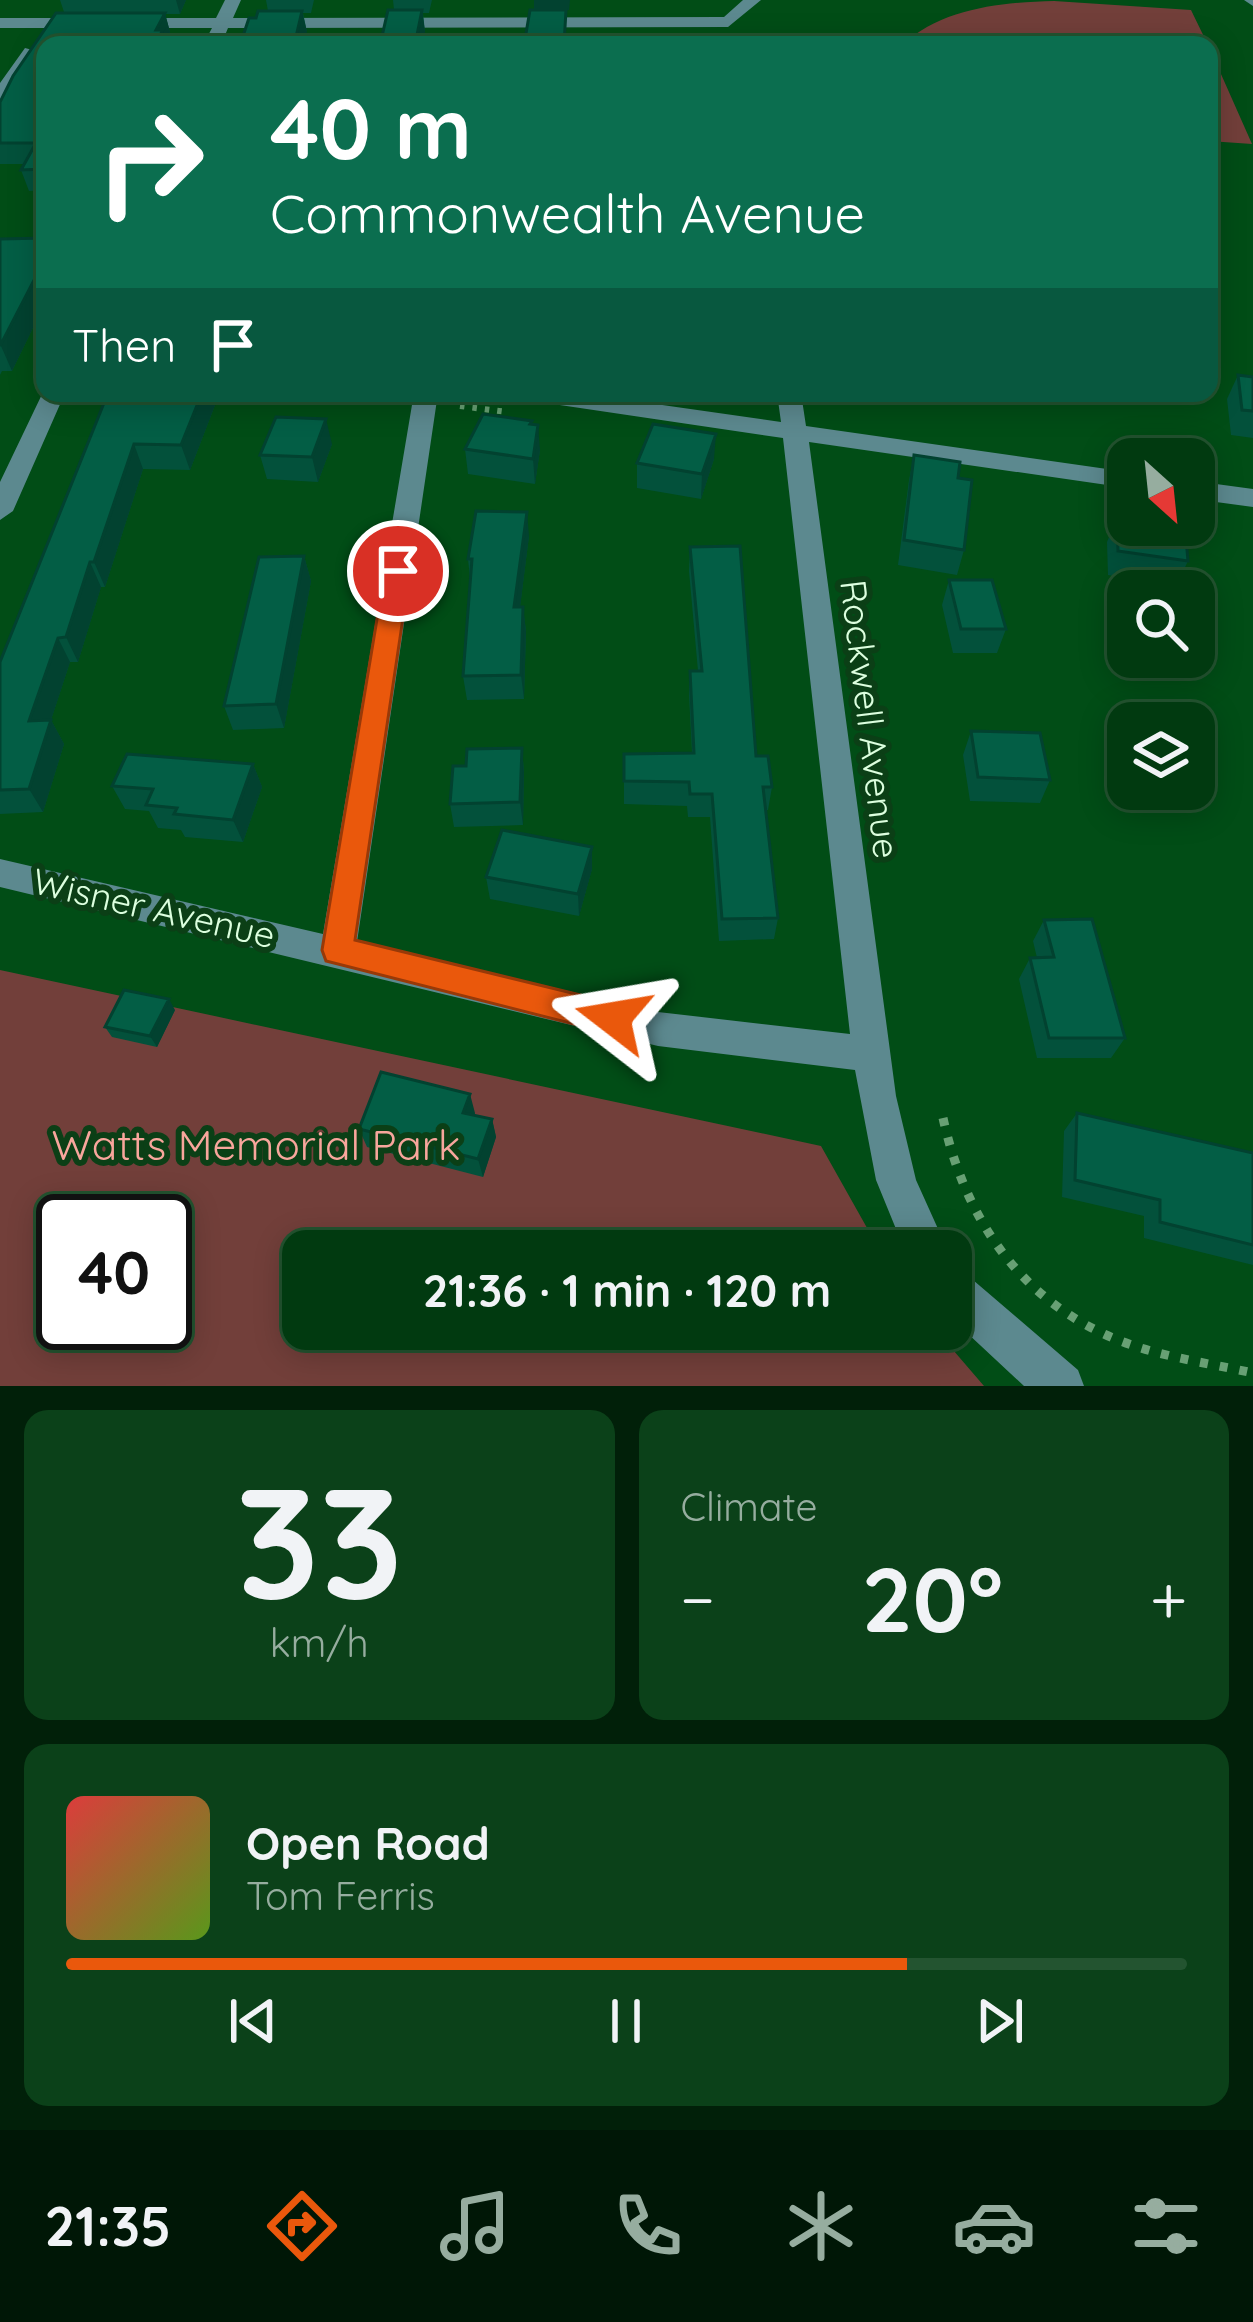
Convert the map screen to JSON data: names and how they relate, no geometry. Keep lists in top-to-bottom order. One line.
{"streets":{"street":["Rockwell Avenue","Wisner Avenue"]},"crossings":[["Rockwell Avenue","Wisner Avenue"]],"parks":["Watts Memorial Park"],"north":"bottom right","page":{"turn":["40 m","Commonwealth Avenue"],"then":"Then","limit":"40","trip":"21:36 · 1 min · 120 m","tile":[["33","km/h"],"Climate"],"heat":["−","20°","+"],"song":["Open Road","Tom Ferris"],"tabs":"21:35"}}
